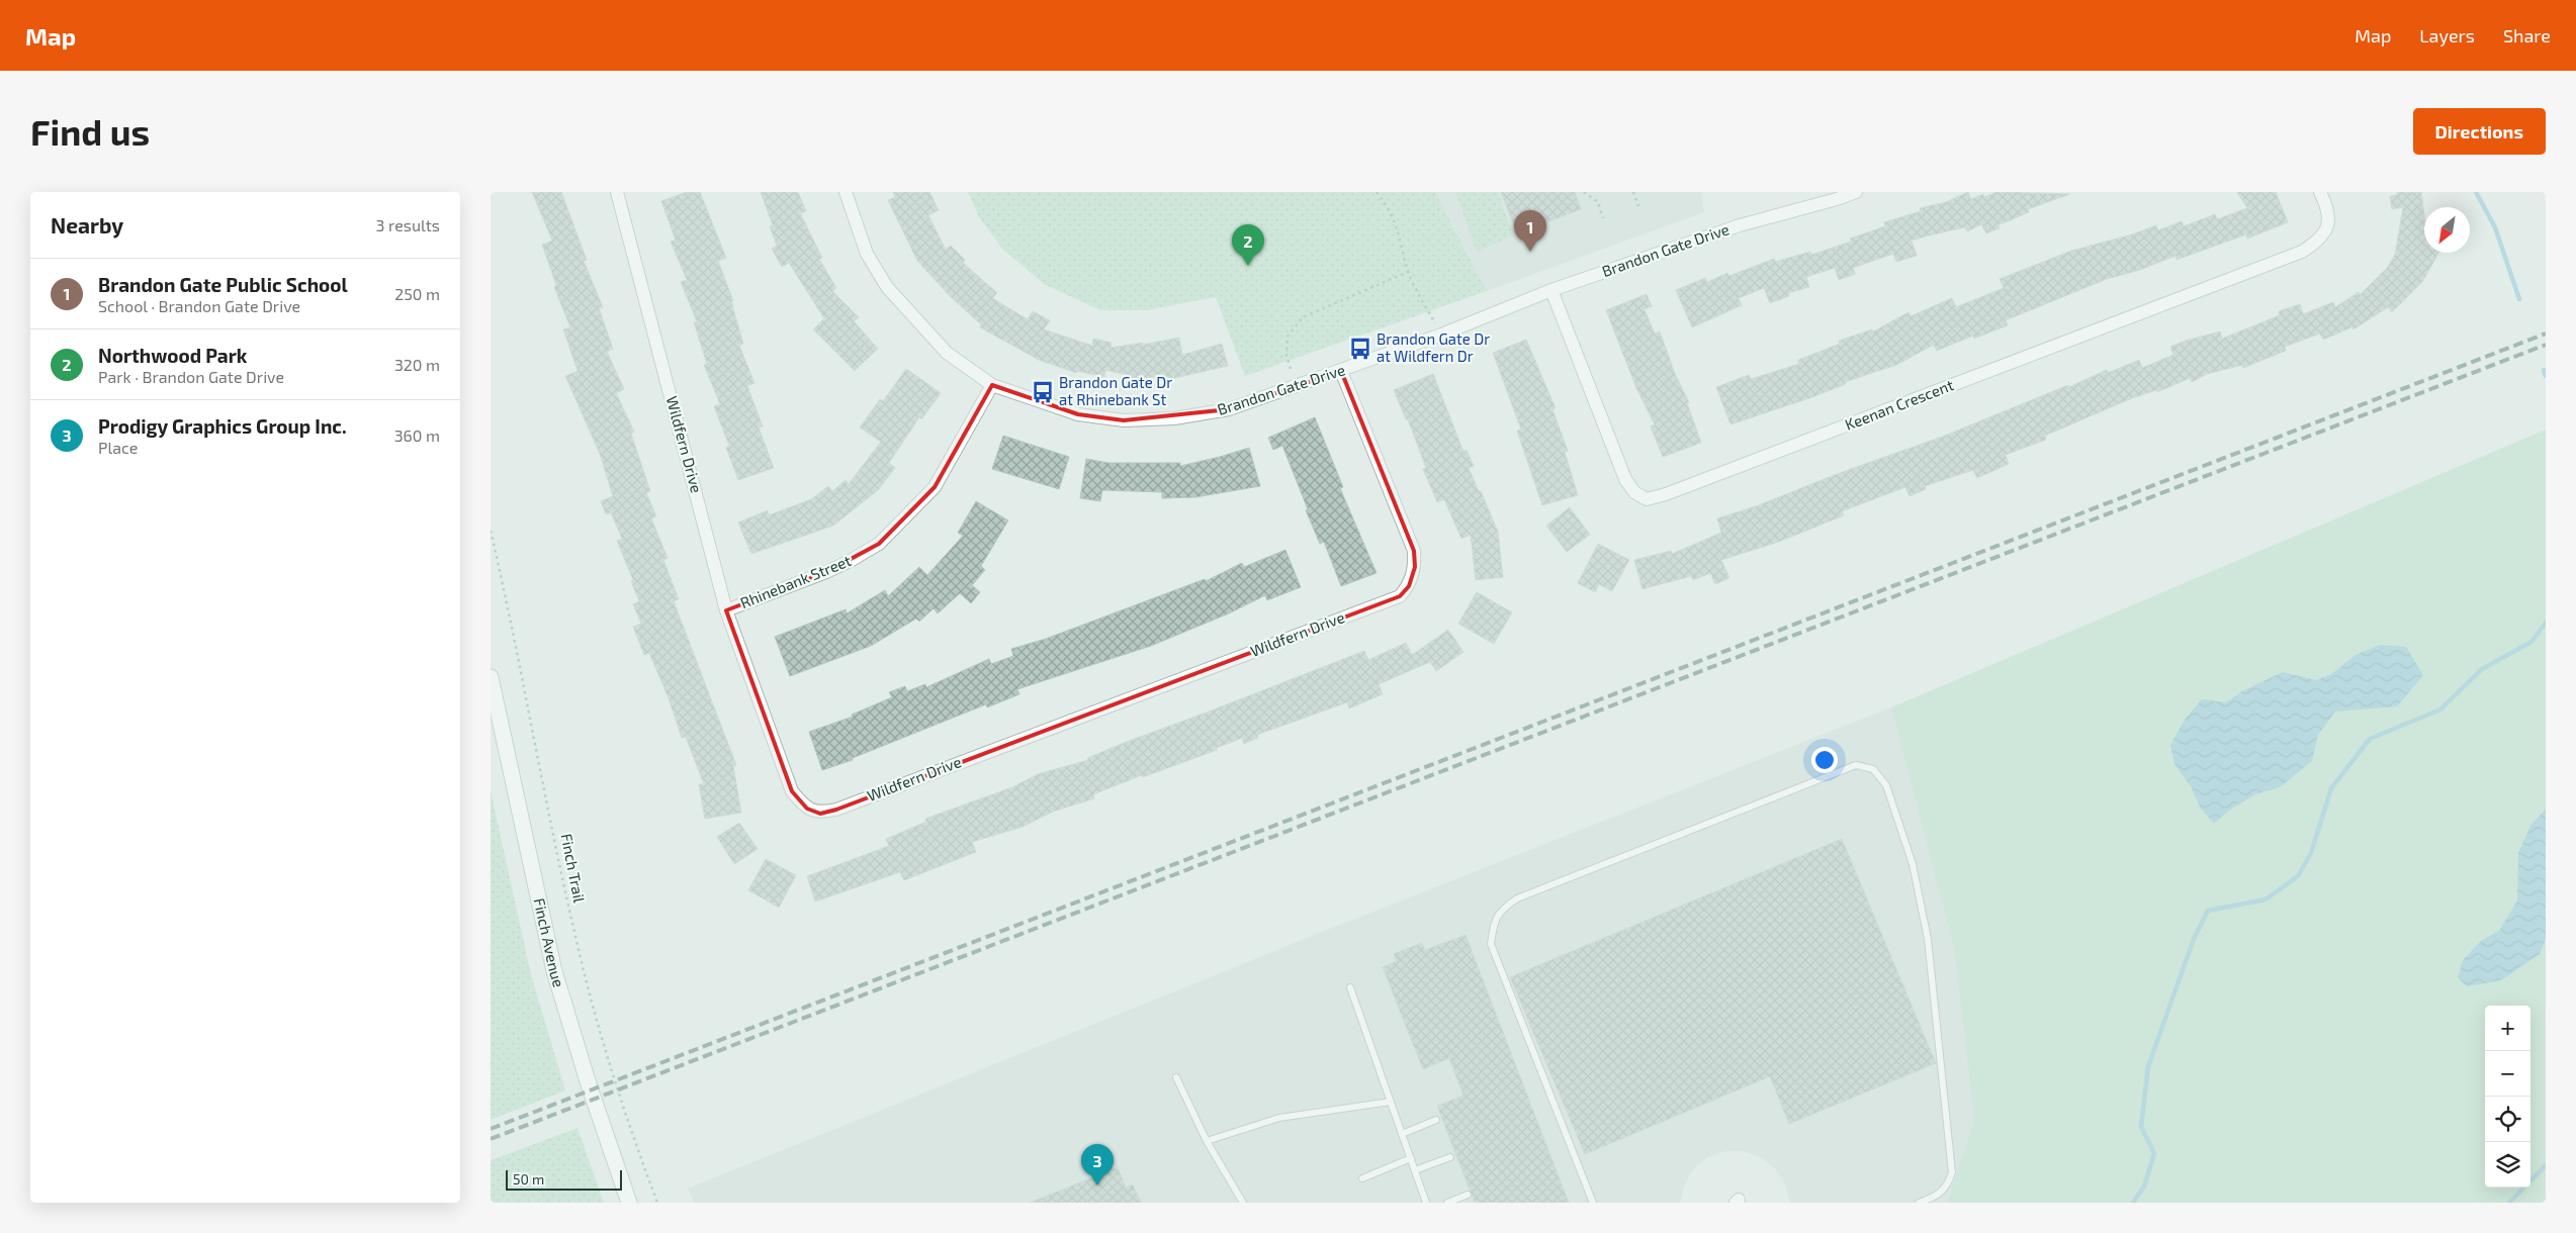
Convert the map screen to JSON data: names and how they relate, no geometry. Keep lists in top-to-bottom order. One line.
{"streets":{"main road":["Finch Avenue"],"street":["Brandon Gate Drive","Keenan Crescent","Wildfern Drive","Rhinebank Street"],"path":["Finch Trail"]},"crossings":[["Brandon Gate Drive","Keenan Crescent"],["Brandon Gate Drive","Wildfern Drive"],["Brandon Gate Drive","Rhinebank Street"],["Wildfern Drive","Rhinebank Street"]],"places":{"bus stop":["Brandon Gate Dr at Wildfern Dr","Brandon Gate Dr at Rhinebank St"]},"scale_bar":"50 m","north":"bottom left","page":{"header":"Map","nav":["Map","Layers","Share"],"buttons":"Directions","title":"Find us","heading":["Nearby","3 results"],"pins":["1","2","3"],"list":[{"mark":"1","name":"Brandon Gate Public School","note":"School · Brandon Gate Drive","value":"250 m"},{"mark":"2","name":"Northwood Park","note":"Park · Brandon Gate Drive","value":"320 m"},{"mark":"3","name":"Prodigy Graphics Group Inc.","note":"Place","value":"360 m"}],"map_buttons":["+","−"],"scale":"50 m"}}
